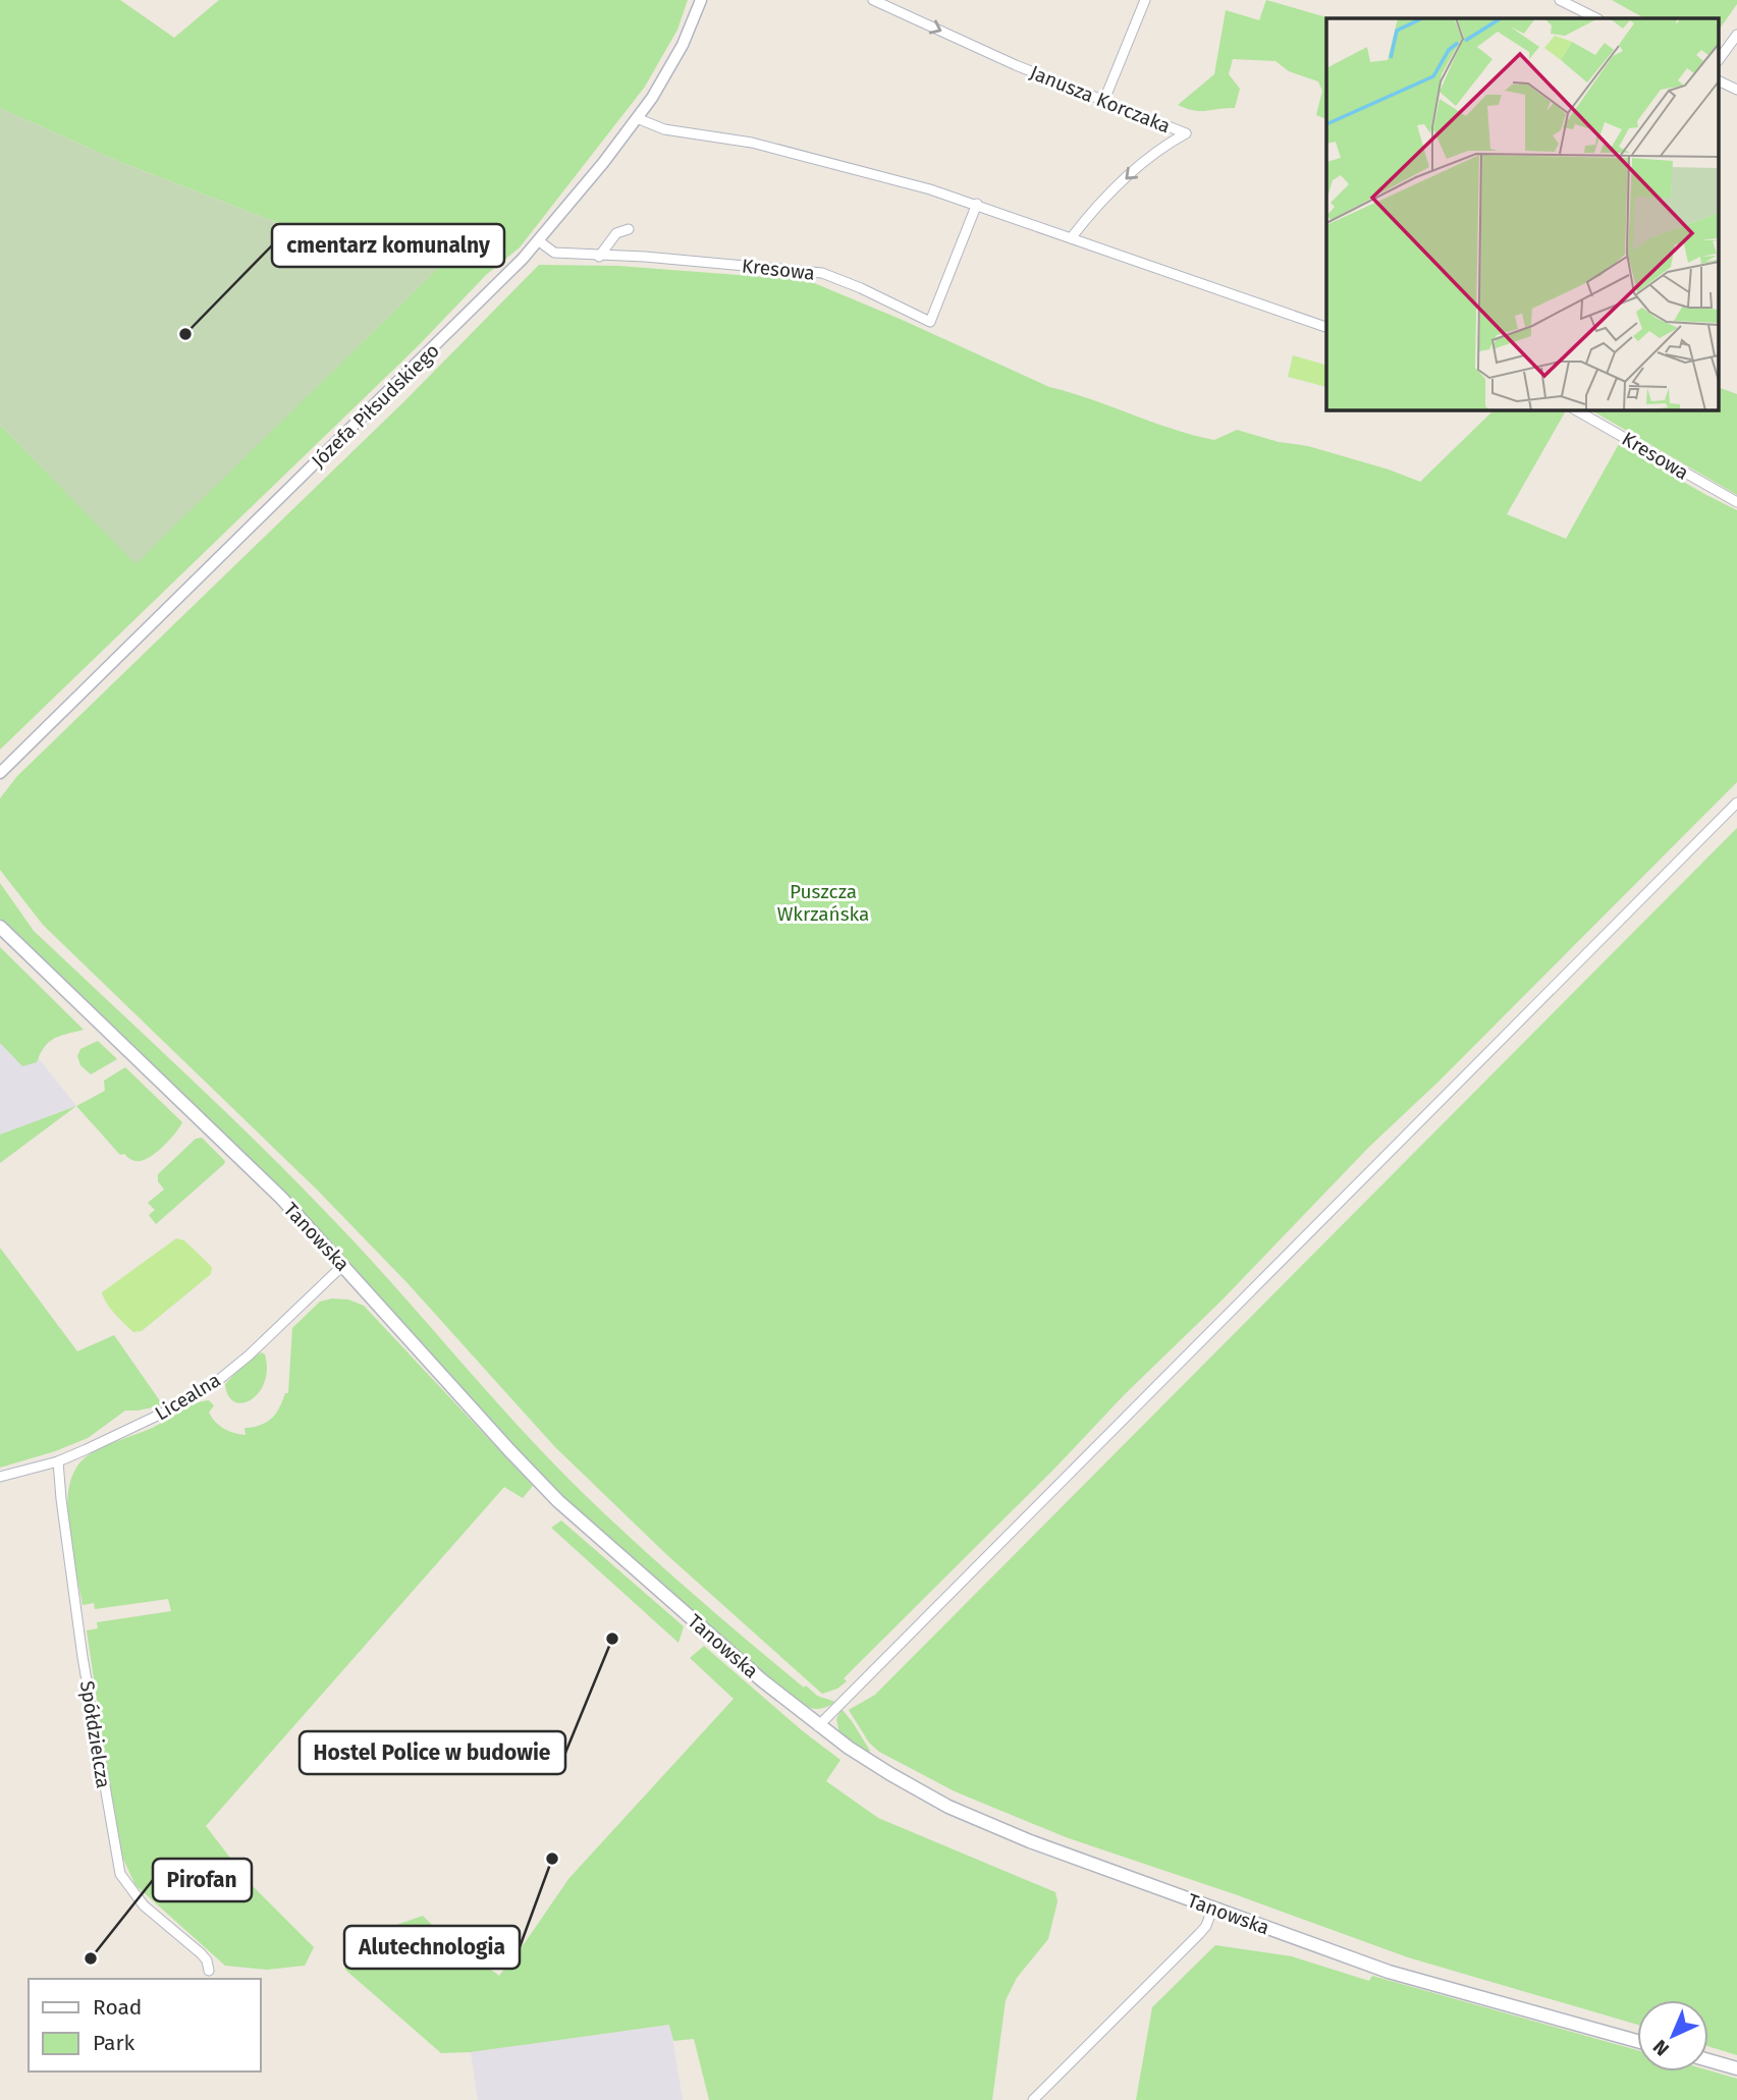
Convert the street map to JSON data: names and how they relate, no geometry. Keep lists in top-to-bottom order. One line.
{"streets":{"main road":["Tanowska"],"street":["Janusza Korczaka","Kresowa","Józefa Piłsudskiego","Licealna","Spółdzielcza"]},"crossings":[["Kresowa","Józefa Piłsudskiego"],["Tanowska","Licealna"],["Licealna","Spółdzielcza"]],"parks":["Puszcza Wkrzańska"],"places":["cmentarz komunalny","Hostel Police w budowie","Alutechnologia","Pirofan"],"legend":["Road","Park"],"north":"bottom left"}
